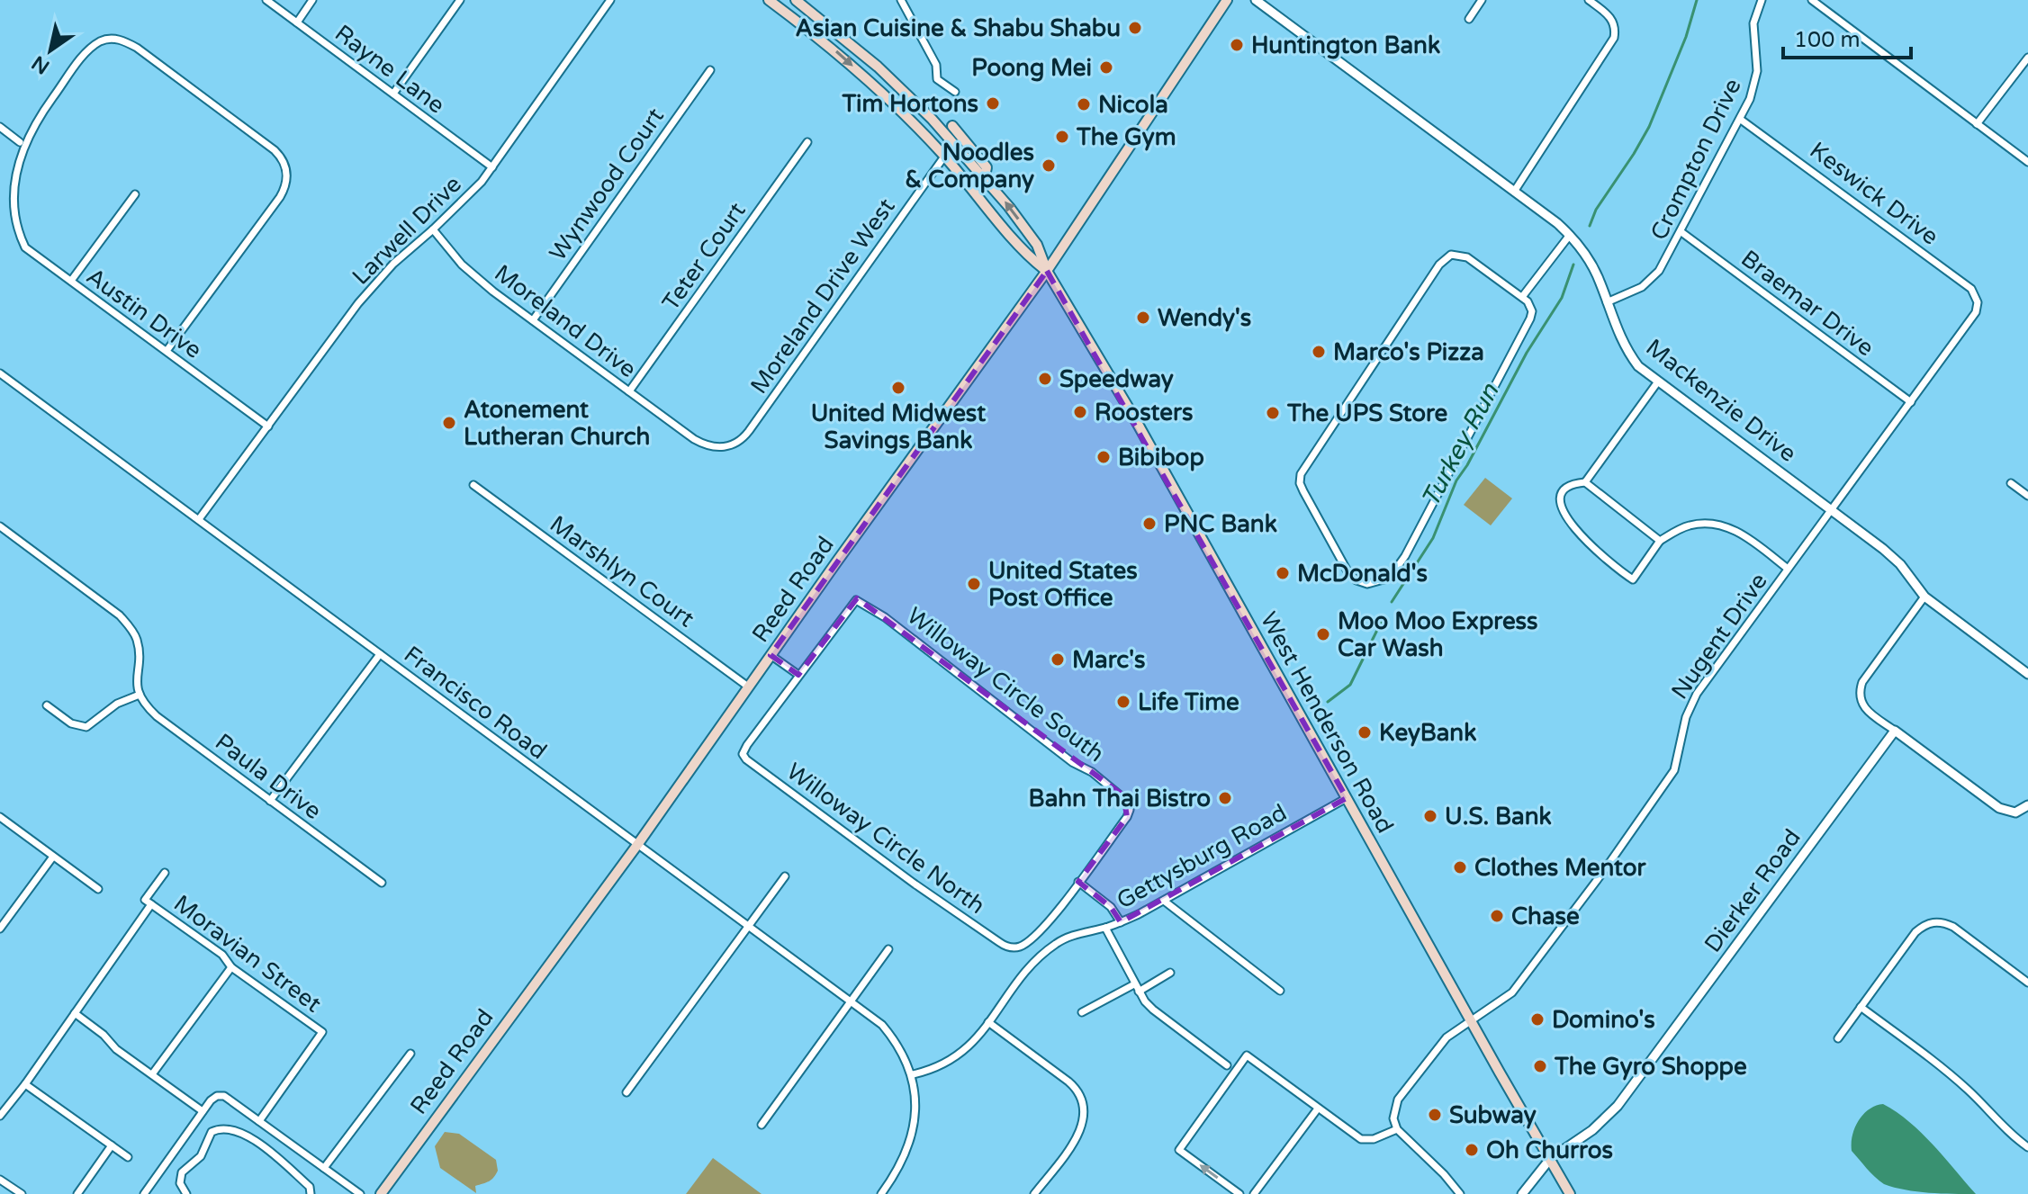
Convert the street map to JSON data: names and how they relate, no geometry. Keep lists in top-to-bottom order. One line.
{"streets":{"main road":["Reed Road","West Henderson Road"],"street":["Rayne Lane","Crompton Drive","Wynwood Court","Keswick Drive","Larwell Drive","Teter Court","Moreland Drive West","Braemar Drive","Austin Drive","Moreland Drive","Mackenzie Drive","Marshlyn Court","Nugent Drive","Willoway Circle South","Francisco Road","Paula Drive","Willoway Circle North","Gettysburg Road","Dierker Road","Moravian Street"]},"crossings":[["Rayne Lane","Larwell Drive"],["Crompton Drive","Keswick Drive"],["Crompton Drive","Braemar Drive"],["Crompton Drive","Mackenzie Drive"],["Wynwood Court","Moreland Drive"],["Keswick Drive","Nugent Drive"],["Larwell Drive","Austin Drive"],["Larwell Drive","Moreland Drive"],["Larwell Drive","Francisco Road"],["Teter Court","Moreland Drive"],["Moreland Drive West","Moreland Drive"],["Moreland Drive West","West Henderson Road"],["Braemar Drive","Nugent Drive"],["Mackenzie Drive","Nugent Drive"],["Marshlyn Court","Reed Road"],["Reed Road","Francisco Road"],["Reed Road","West Henderson Road"],["Nugent Drive","West Henderson Road"],["Willoway Circle South","Willoway Circle North"],["Francisco Road","Gettysburg Road"],["West Henderson Road","Gettysburg Road"],["West Henderson Road","Dierker Road"]],"water":["Turkey Run"],"places":["Asian Cuisine & Shabu Shabu","Huntington Bank","Poong Mei","Tim Hortons","Nicola","The Gym","Noodles & Company","Wendy's","Marco's Pizza","Speedway","United Midwest Savings Bank","Roosters","The UPS Store","Atonement Lutheran Church","Bibibop","PNC Bank","McDonald's","United States Post Office","Moo Moo Express Car Wash","Marc's","Life Time","KeyBank","Bahn Thai Bistro","U.S. Bank","Clothes Mentor","Chase","Domino's","The Gyro Shoppe","Subway","Oh Churros"],"scale_bar":"100 m","north":"bottom left"}
